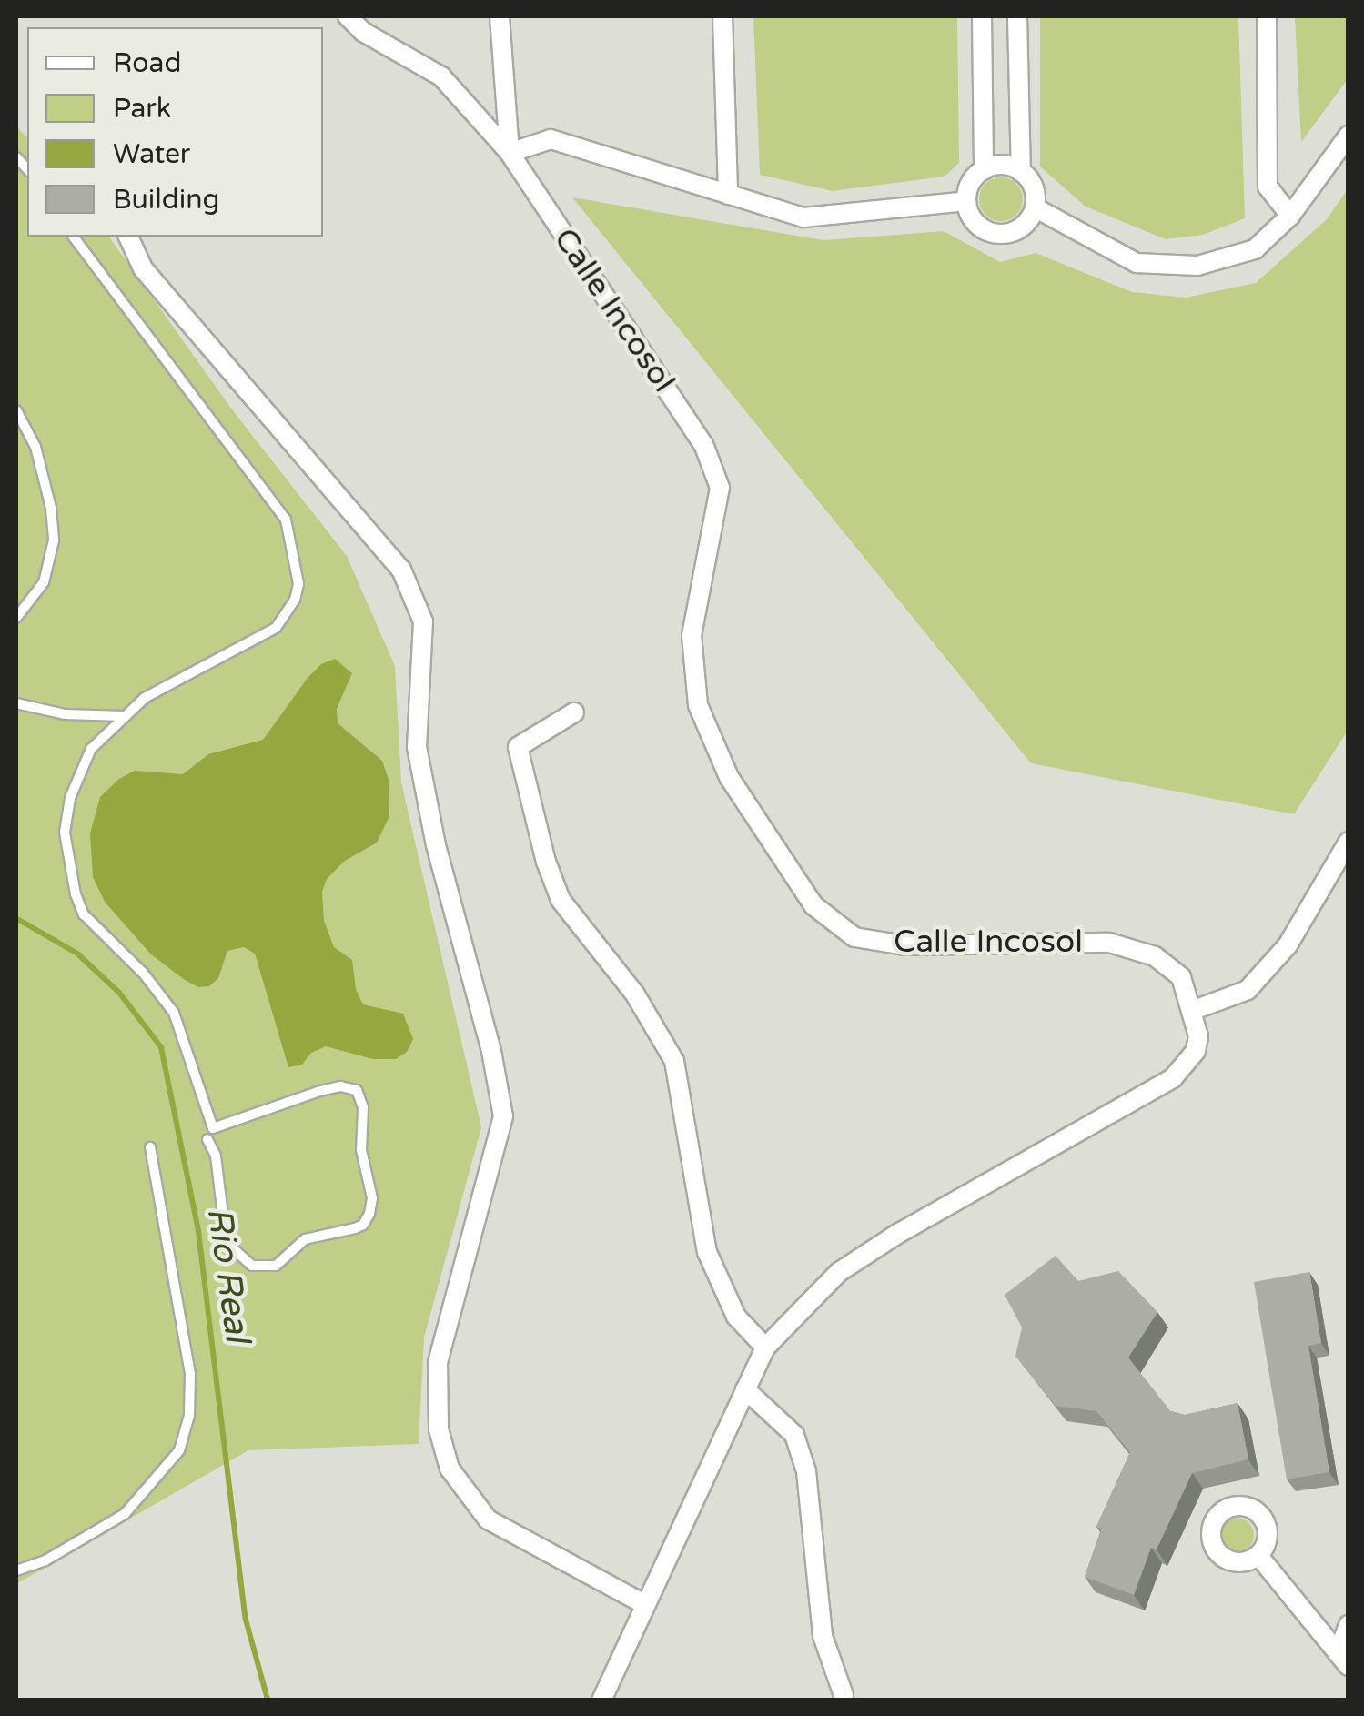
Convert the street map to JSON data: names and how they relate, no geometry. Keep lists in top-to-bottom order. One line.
{"streets":{"street":["Calle Incosol"]},"water":["Rio Real"],"legend":["Road","Park","Water","Building"]}
